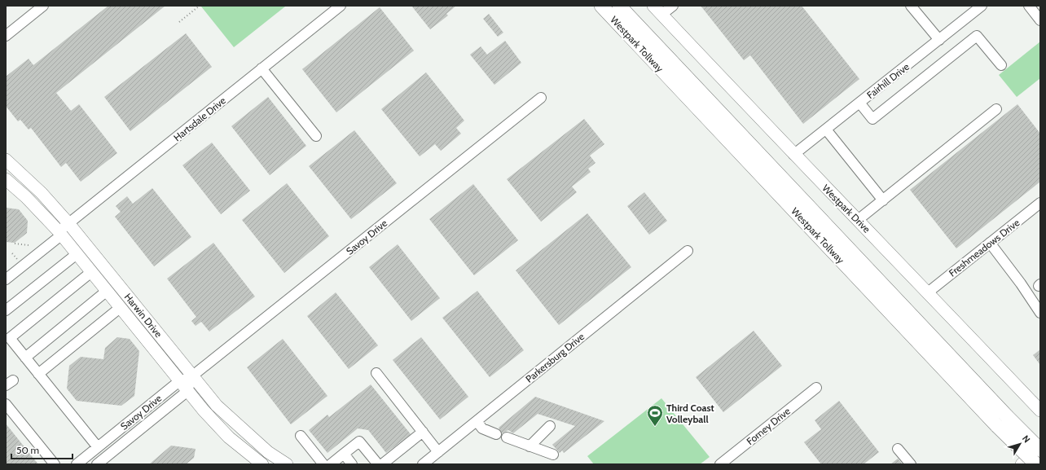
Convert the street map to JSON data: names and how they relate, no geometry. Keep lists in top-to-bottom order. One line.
{"streets":{"highway":["Westpark Tollway"],"main road":["Westpark Drive","Harwin Drive"],"street":["Fairhill Drive","Hartsdale Drive","Savoy Drive","Freshmeadows Drive","Parkersburg Drive","Forney Drive"]},"crossings":[["Fairhill Drive","Westpark Drive"],["Hartsdale Drive","Harwin Drive"],["Westpark Drive","Freshmeadows Drive"],["Savoy Drive","Harwin Drive"]],"places":{"sports":["Third Coast Volleyball"]},"scale_bar":"50 m","north":"top right"}
